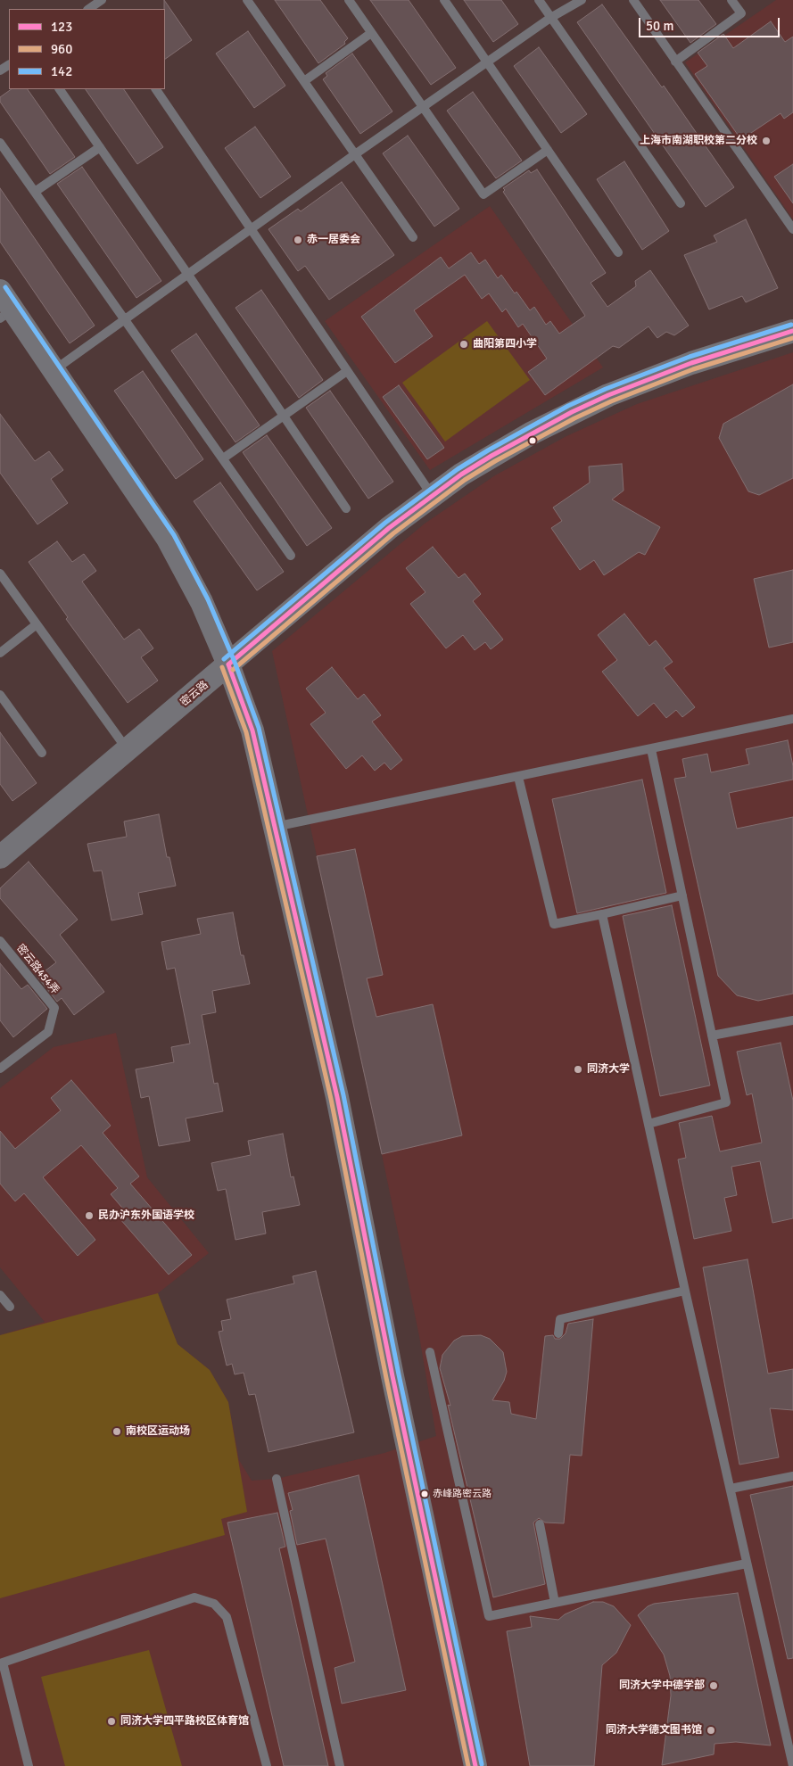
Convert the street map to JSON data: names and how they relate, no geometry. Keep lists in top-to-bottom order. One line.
{"streets":{"street":["密云路"],"lane":["密云路454弄"]},"places":["上海市南湖职校第二分校","赤一居委会","曲阳第四小学","同济大学","民办沪东外国语学校","南校区运动场","赤峰路密云路","同济大学中德学部","同济大学四平路校区体育馆","同济大学德文图书馆"],"lines":["transit line 142","transit line 123","transit line 960"],"legend":["123","960","142"],"scale_bar":"50 m"}
